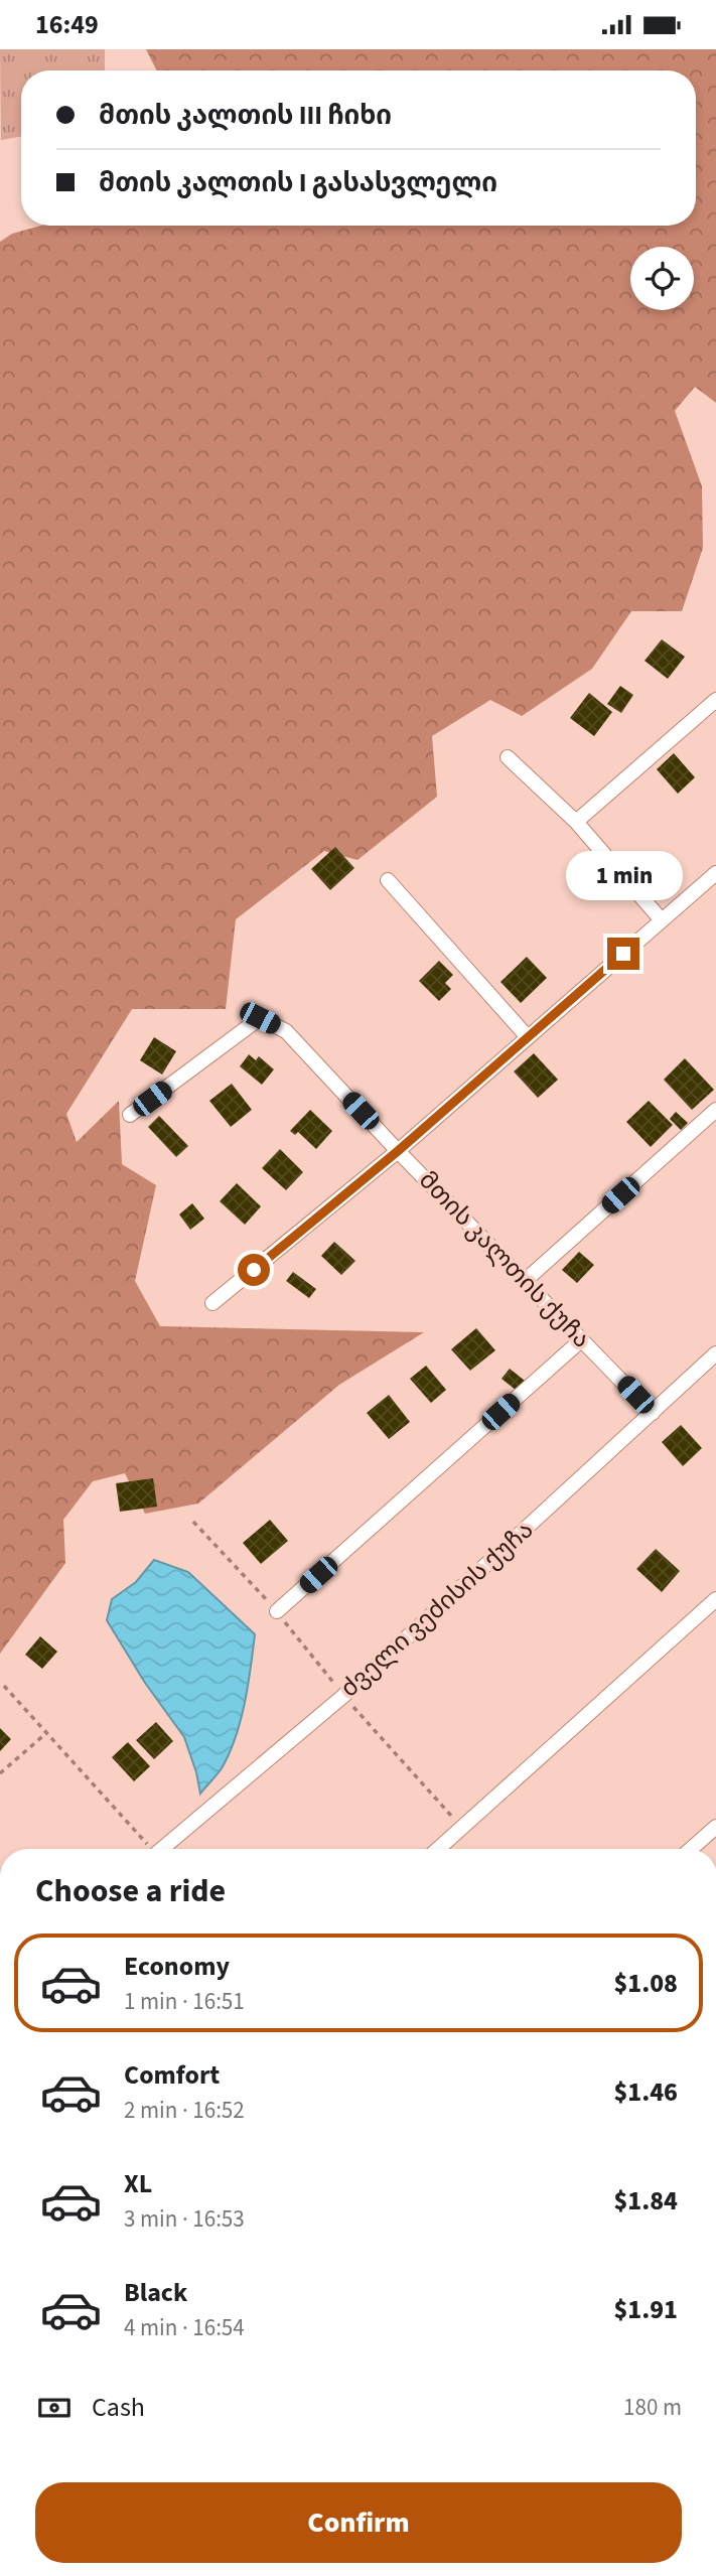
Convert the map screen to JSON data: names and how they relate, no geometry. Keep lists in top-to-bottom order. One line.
{"streets":{"street":["მთის კალთის ქუჩა","ძველი ვეძისის ქუჩა"]},"crossings":[["მთის კალთის ქუჩა","ძველი ვეძისის ქუჩა"]],"page":{"status":"16:49","banner":["მთის კალთის III ჩიხი","მთის კალთის I გასასვლელი"],"bubble":"1 min","heading":"Choose a ride","list":[{"name":"Economy","note":"1 min · 16:51","value":"$1.08"},{"name":"Comfort","note":"2 min · 16:52","value":"$1.46"},{"name":"XL","note":"3 min · 16:53","value":"$1.84"},{"name":"Black","note":"4 min · 16:54","value":"$1.91"}],"pay":["Cash","180 m"],"buttons":"Confirm"}}
